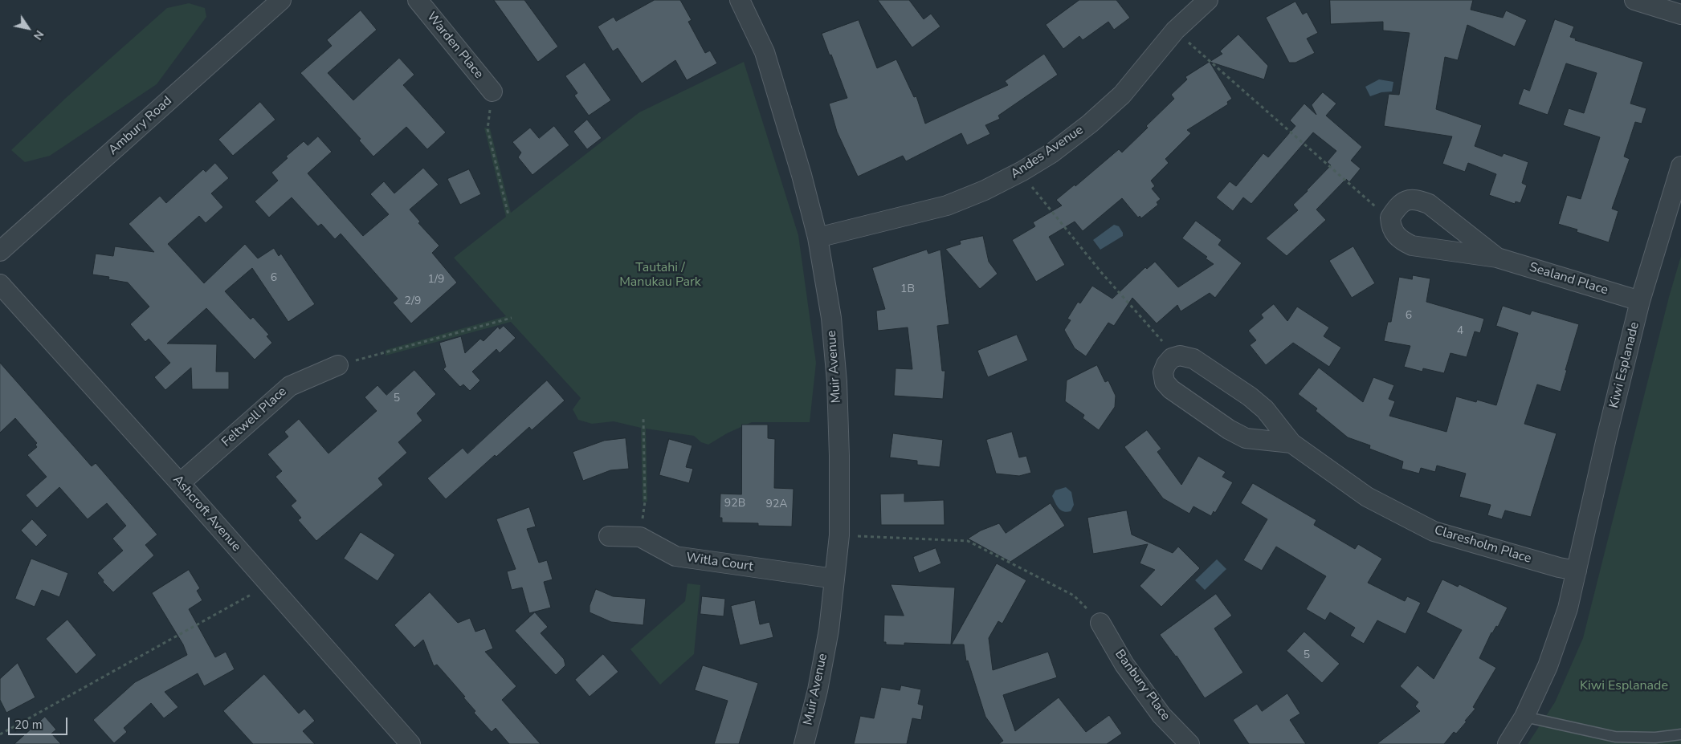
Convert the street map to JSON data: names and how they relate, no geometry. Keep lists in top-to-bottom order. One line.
{"streets":{"street":["Warden Place","Ambury Road","Andes Avenue","Sealand Place","Kiwi Esplanade","Muir Avenue","Feltwell Place","Ashcroft Avenue","Claresholm Place","Witla Court","Banbury Place"]},"crossings":[["Andes Avenue","Muir Avenue"],["Sealand Place","Kiwi Esplanade"],["Kiwi Esplanade","Claresholm Place"],["Muir Avenue","Witla Court"],["Feltwell Place","Ashcroft Avenue"]],"parks":["Tautahi / Manukau Park","Kiwi Esplanade"],"house_numbers":["6","1/9","1B","2/9","6","4","5","92B","92A","5"],"scale_bar":"20 m","north":"bottom right"}
